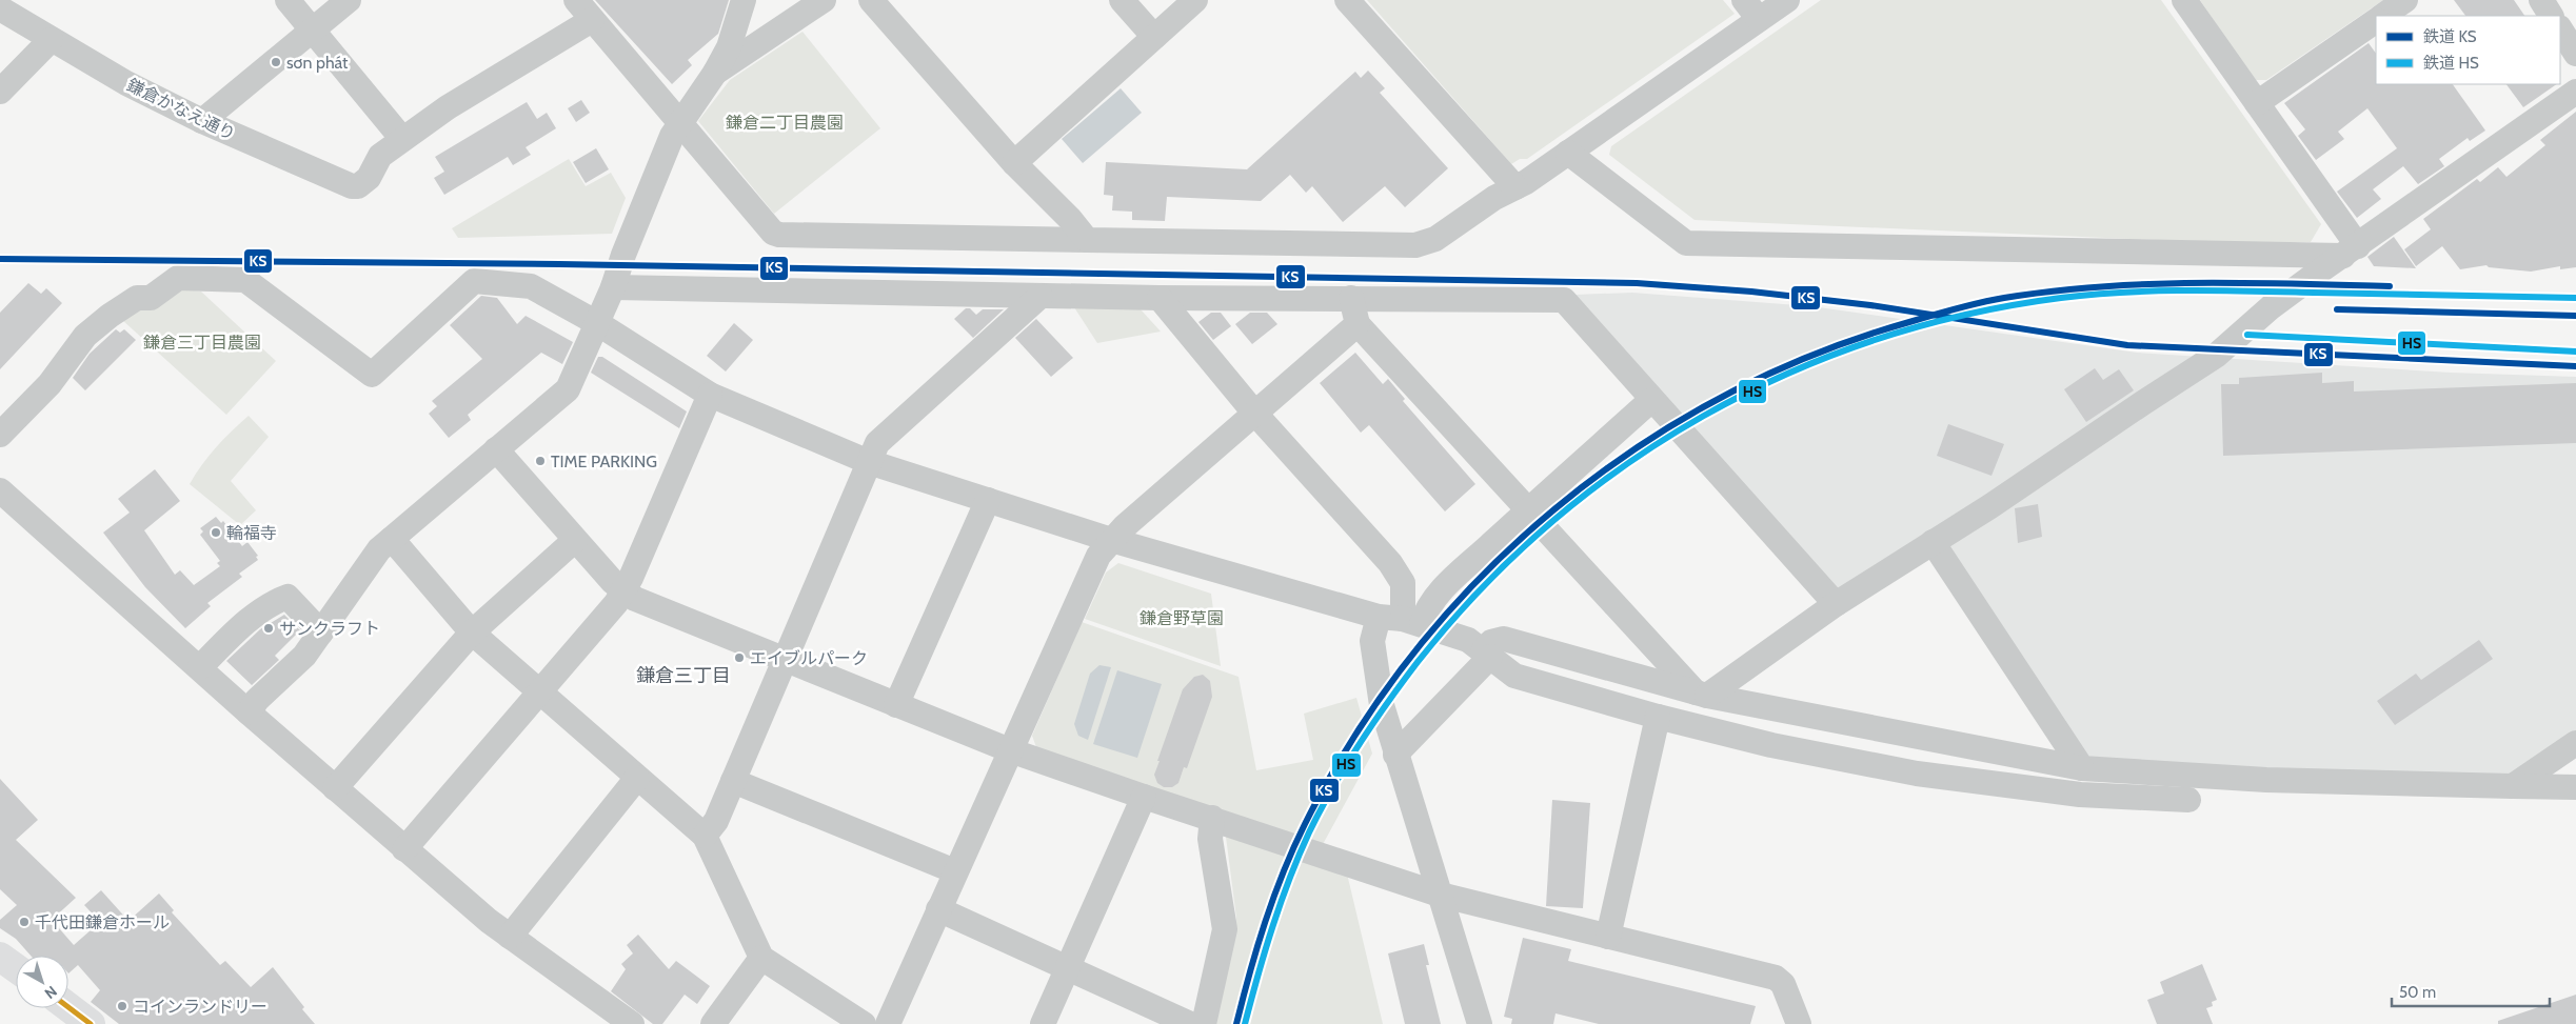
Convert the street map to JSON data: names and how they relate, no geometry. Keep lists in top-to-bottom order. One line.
{"streets":{"street":["鎌倉かなえ通り"]},"districts":["鎌倉三丁目"],"parks":["鎌倉二丁目農園","鎌倉三丁目農園","鎌倉野草園"],"places":["sơn phát","TIME PARKING","輪福寺","サンクラフト","エイブルパーク","千代田鎌倉ホール","コインランドリー"],"lines":["rail line KS","rail line HS"],"legend":["鉄道 KS","鉄道 HS"],"scale_bar":"50 m","north":"bottom right"}
